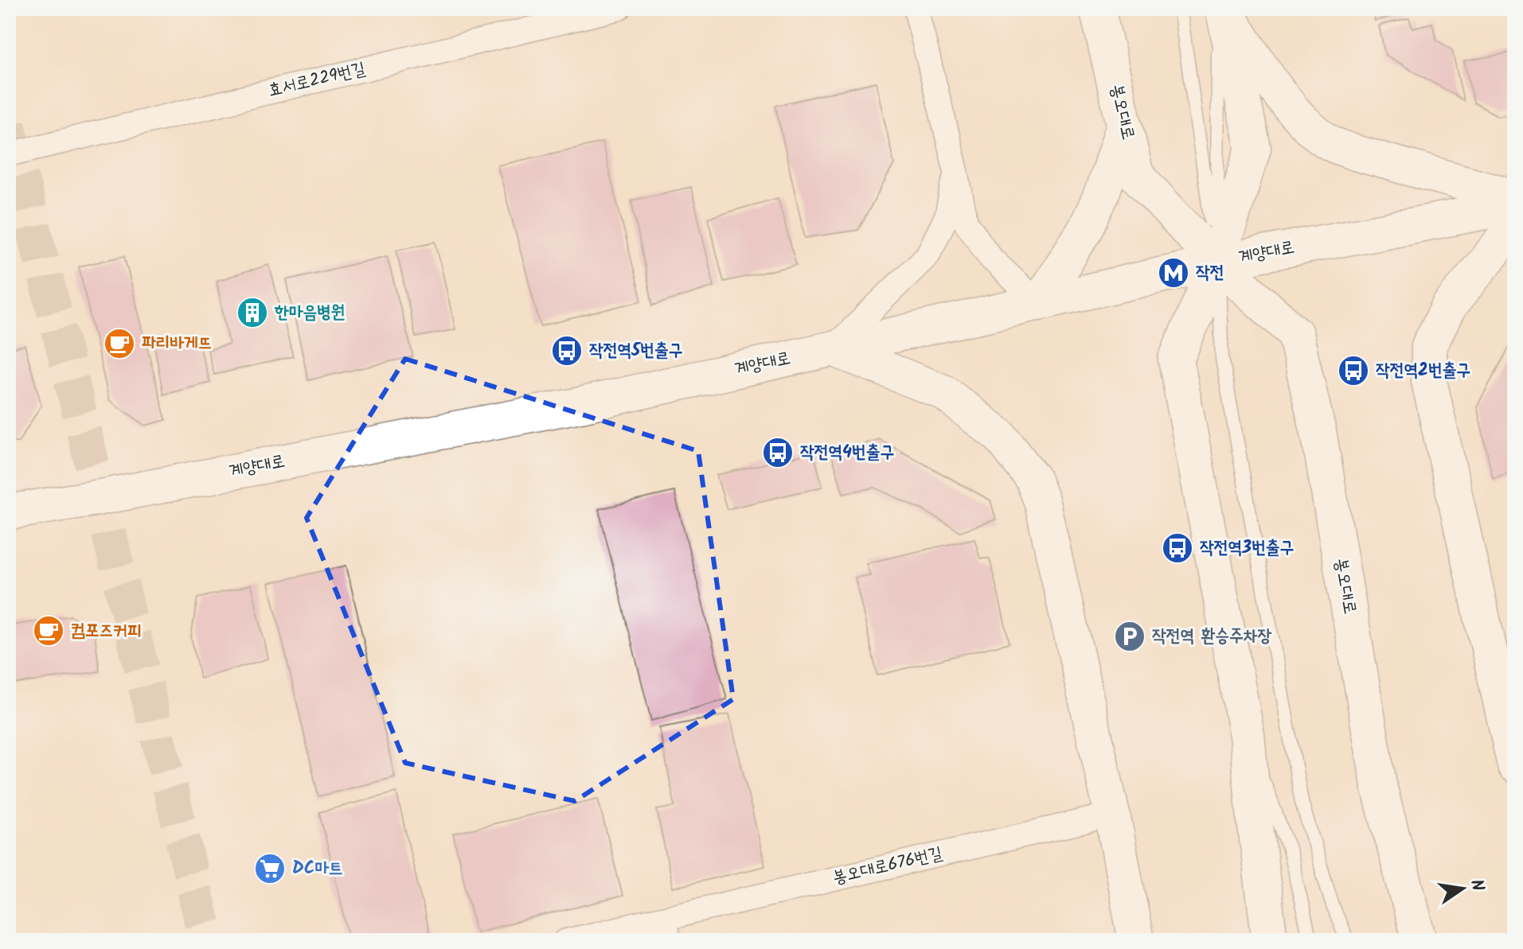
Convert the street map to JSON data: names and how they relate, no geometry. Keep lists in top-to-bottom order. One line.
{"streets":{"main road":["봉오대로","계양대로"],"street":["효서로229번길","봉오대로676번길"]},"crossings":[["봉오대로","계양대로"]],"places":{"metro station":["작전"],"building":["한마음병원"],"cafe":["파리바게뜨","컴포즈커피"],"bus stop":["작전역5번출구","작전역2번출구","작전역4번출구","작전역3번출구"],"parking":["작전역 환승주차장"],"supermarket":["DC마트"]},"north":"right"}
